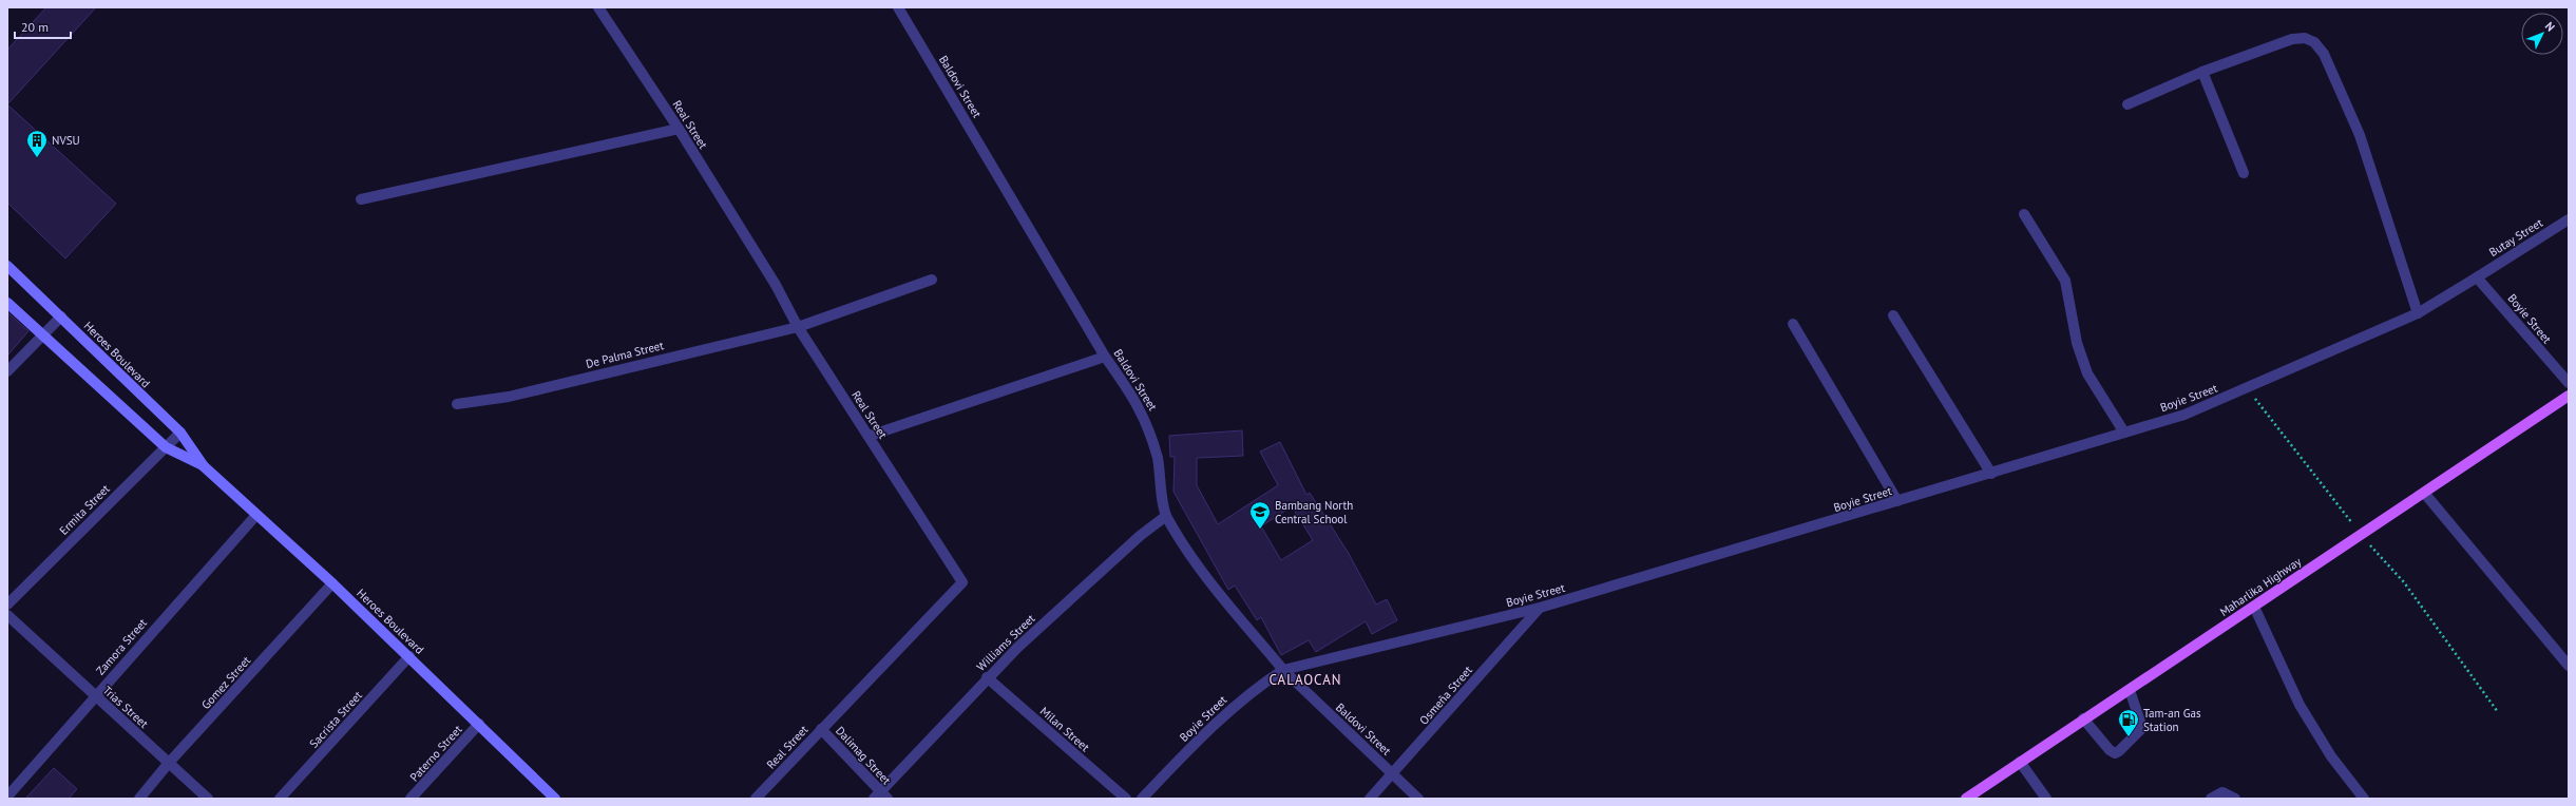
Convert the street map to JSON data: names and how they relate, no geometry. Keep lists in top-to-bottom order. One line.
{"streets":{"main road":["Heroes Boulevard","Maharlika Highway"],"street":["Baldovi Street","Real Street","Butay Street","Boyie Street","De Palma Street","Ermita Street","Williams Street","Zamora Street","Gomez Street","Osmeña Street","Trias Street","Sacrista Street","Milan Street","Paterno Street","Dalimag Street"]},"crossings":[["Baldovi Street","Boyie Street"],["Baldovi Street","Williams Street"],["Baldovi Street","Osmeña Street"],["Real Street","De Palma Street"],["Real Street","Dalimag Street"],["Butay Street","Boyie Street"],["Boyie Street","Osmeña Street"],["Heroes Boulevard","Ermita Street"],["Heroes Boulevard","Zamora Street"],["Heroes Boulevard","Gomez Street"],["Heroes Boulevard","Sacrista Street"],["Heroes Boulevard","Paterno Street"],["Williams Street","Milan Street"],["Williams Street","Dalimag Street"],["Zamora Street","Trias Street"],["Gomez Street","Trias Street"]],"districts":["CALAOCAN"],"places":{"building":["NVSU"],"school or university":["Bambang North Central School"],"fuel station":["Tam-an Gas Station"]},"scale_bar":"20 m","north":"top right"}
